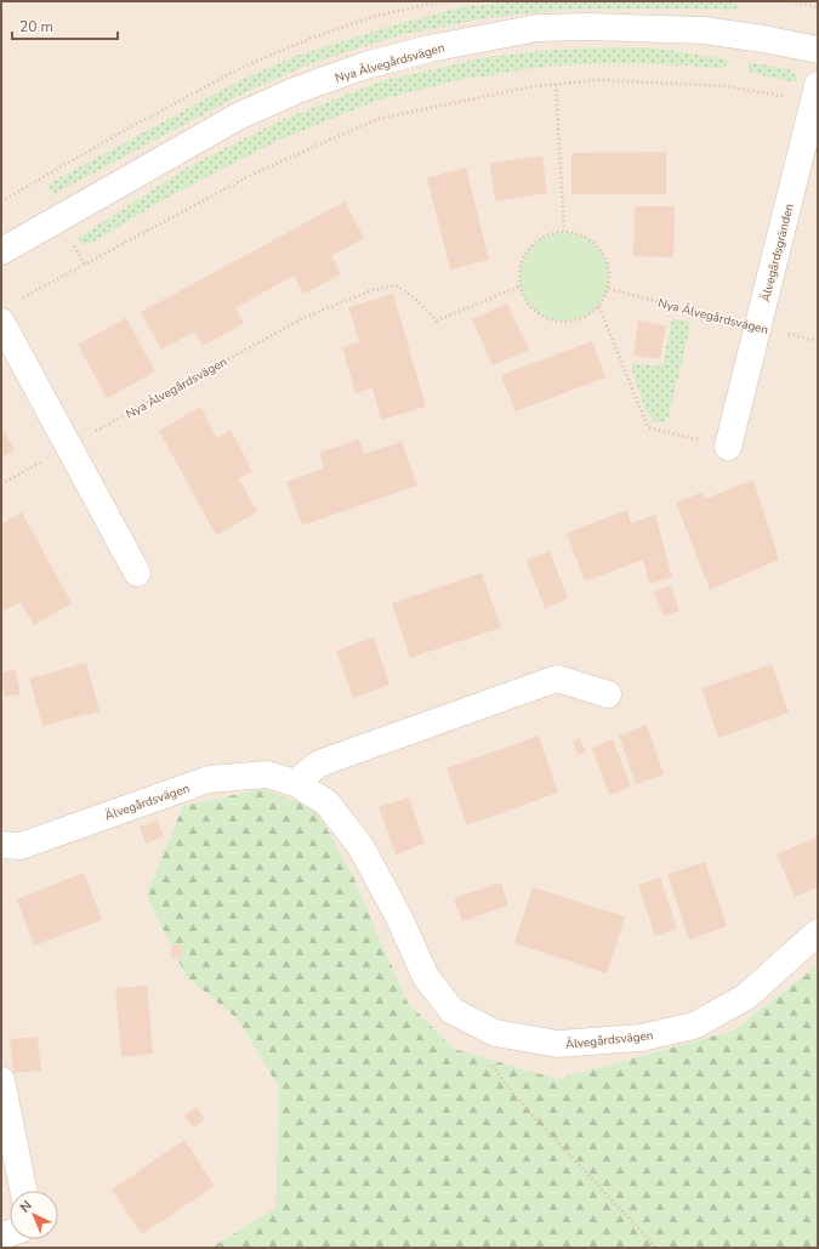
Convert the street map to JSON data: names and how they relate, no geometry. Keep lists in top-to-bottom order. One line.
{"streets":{"street":["Nya Älvegårdsvägen","Älvegårdsgränden","Älvegårdsvägen"]},"crossings":[["Nya Älvegårdsvägen","Älvegårdsgränden"]],"scale_bar":"20 m","north":"top left"}
